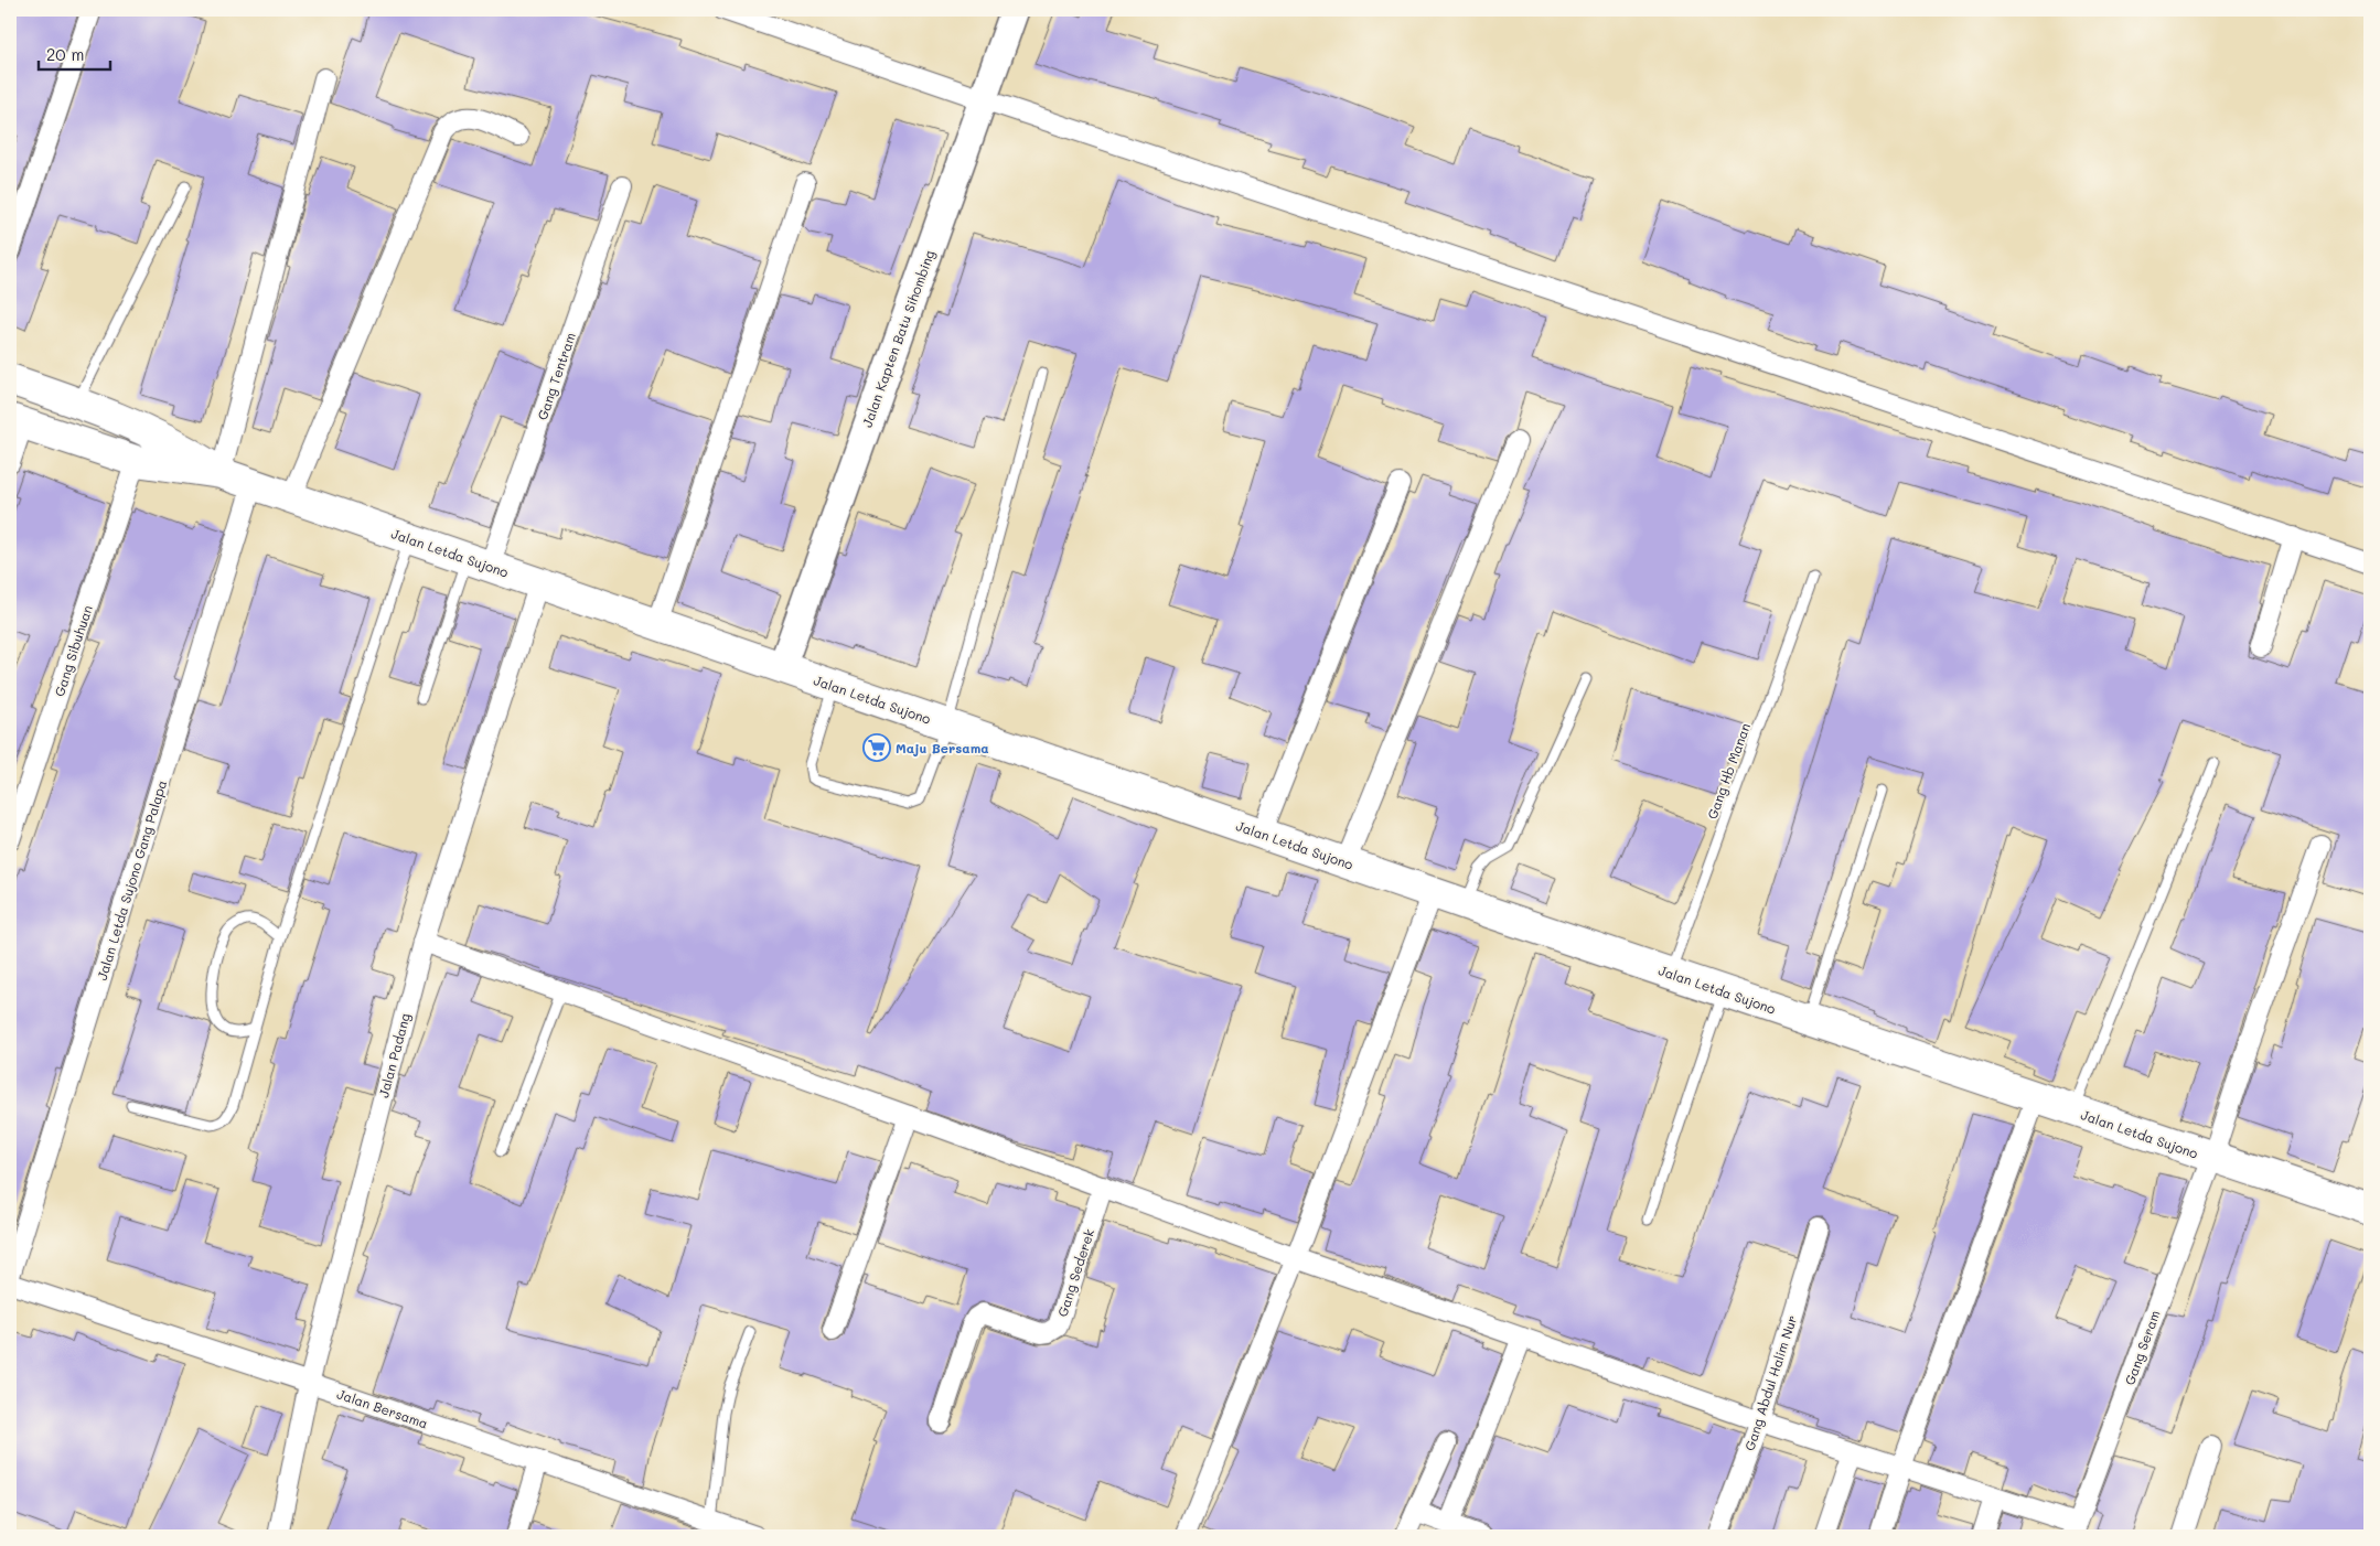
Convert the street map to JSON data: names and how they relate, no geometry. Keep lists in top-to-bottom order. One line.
{"streets":{"highway":["Jalan Letda Sujono"],"street":["Jalan Kapten Batu Sihombing","Gang Tentram","Gang Sibuhuan","Jalan Letda Sujono Gang Palapa","Jalan Padang","Gang Sederek","Gang Seram","Gang Abdul Halim Nur","Jalan Bersama"],"lane":["Gang Hb Manan"]},"crossings":[["Jalan Kapten Batu Sihombing","Jalan Letda Sujono"],["Gang Tentram","Jalan Letda Sujono"],["Jalan Letda Sujono","Gang Sibuhuan"],["Jalan Letda Sujono","Gang Hb Manan"],["Jalan Letda Sujono","Jalan Letda Sujono Gang Palapa"],["Jalan Letda Sujono","Jalan Padang"],["Jalan Letda Sujono","Gang Seram"],["Jalan Padang","Jalan Bersama"]],"places":{"supermarket":["Maju Bersama"]},"scale_bar":"20 m"}
